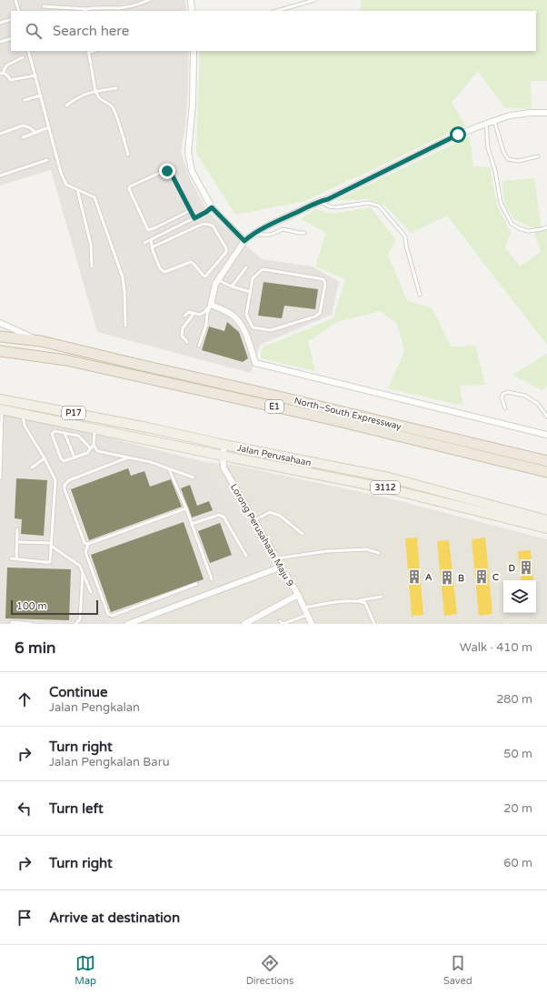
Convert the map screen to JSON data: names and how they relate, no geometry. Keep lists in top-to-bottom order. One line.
{"streets":{"highway":["E1","North–South Expressway"],"main road":["P17","Jalan Perusahaan","3112"],"street":["Lorong Perusahaan Maju 9"]},"crossings":[["Jalan Perusahaan","Lorong Perusahaan Maju 9"]],"places":{"building":["D","A","C","B"]},"scale_bar":"100 m","page":{"search":"Search here","scale":"100 m","heading":["6 min","Walk · 410 m"],"list":[["Continue","Jalan Pengkalan","280 m"],["Turn right","Jalan Pengkalan Baru","50 m"],["Turn left","20 m"],["Turn right","60 m"],"Arrive at destination"],"nav":["Map","Directions","Saved"]}}
